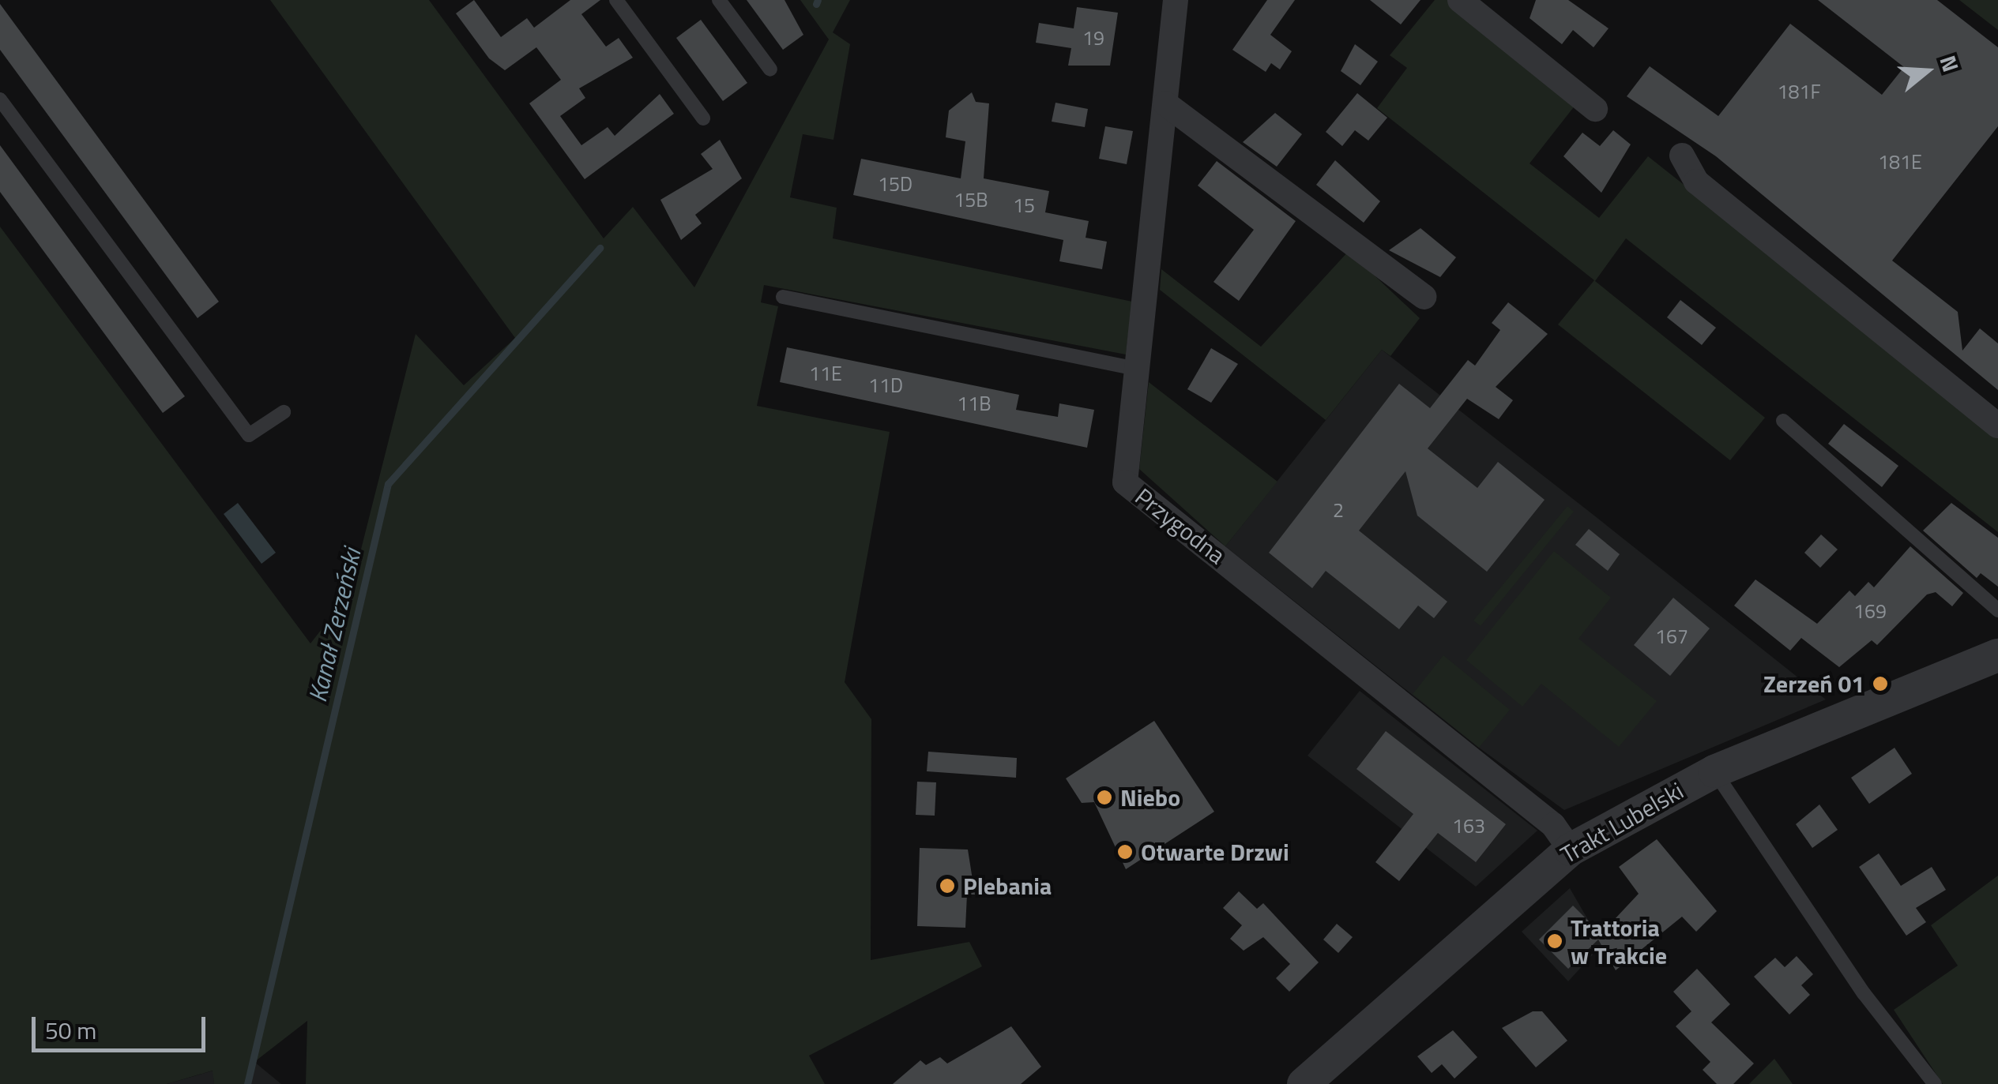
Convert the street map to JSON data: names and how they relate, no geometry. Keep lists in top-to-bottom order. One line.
{"streets":{"street":["Przygodna","Trakt Lubelski"]},"crossings":[["Przygodna","Trakt Lubelski"]],"water":["Kanał Zerzeński"],"places":["Zerzeń 01","Niebo","Otwarte Drzwi","Plebania","Trattoria w Trakcie"],"house_numbers":["19","181F","181E","15D","15B","15","11E","11D","11B","2","169","167","163"],"scale_bar":"50 m","north":"right"}
